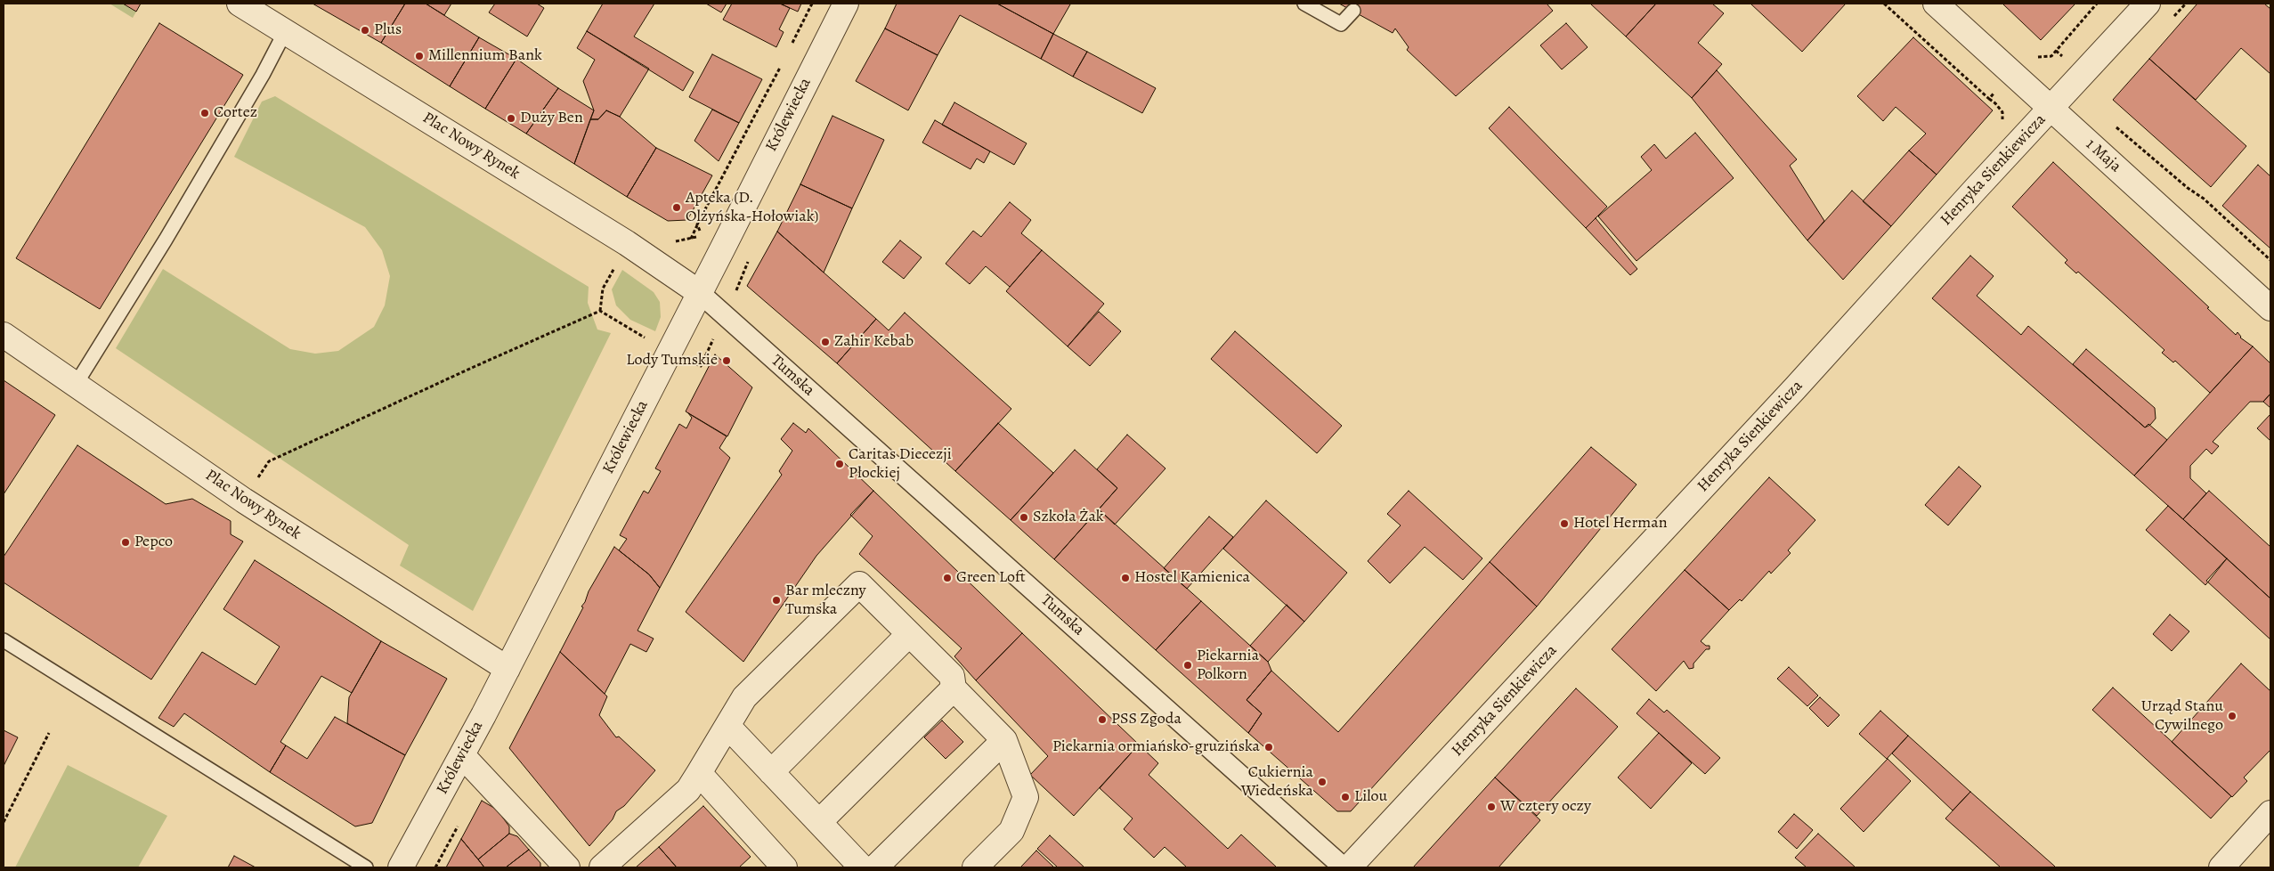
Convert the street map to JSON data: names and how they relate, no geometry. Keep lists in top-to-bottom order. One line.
{"streets":{"street":["Królewiecka","Plac Nowy Rynek","1 Maja","Henryka Sienkiewicza","Tumska"]},"crossings":[["Królewiecka","Plac Nowy Rynek"],["Królewiecka","Tumska"],["Plac Nowy Rynek","Tumska"],["1 Maja","Henryka Sienkiewicza"]],"places":["Plus","Millennium Bank","Cortez","Duży Ben","Apteka (D. Olżyńska-Hołowiak)","Zahir Kebab","Lody Tumskie","Caritas Diecezji Płockiej","Szkoła Żak","Hotel Herman","Pepco","Green Loft","Hostel Kamienica","Bar mleczny Tumska","Piekarnia Polkorn","Urząd Stanu Cywilnego","PSS Zgoda","Piekarnia ormiańsko-gruzińska","Cukiernia Wiedeńska","Lilou","W cztery oczy"]}
